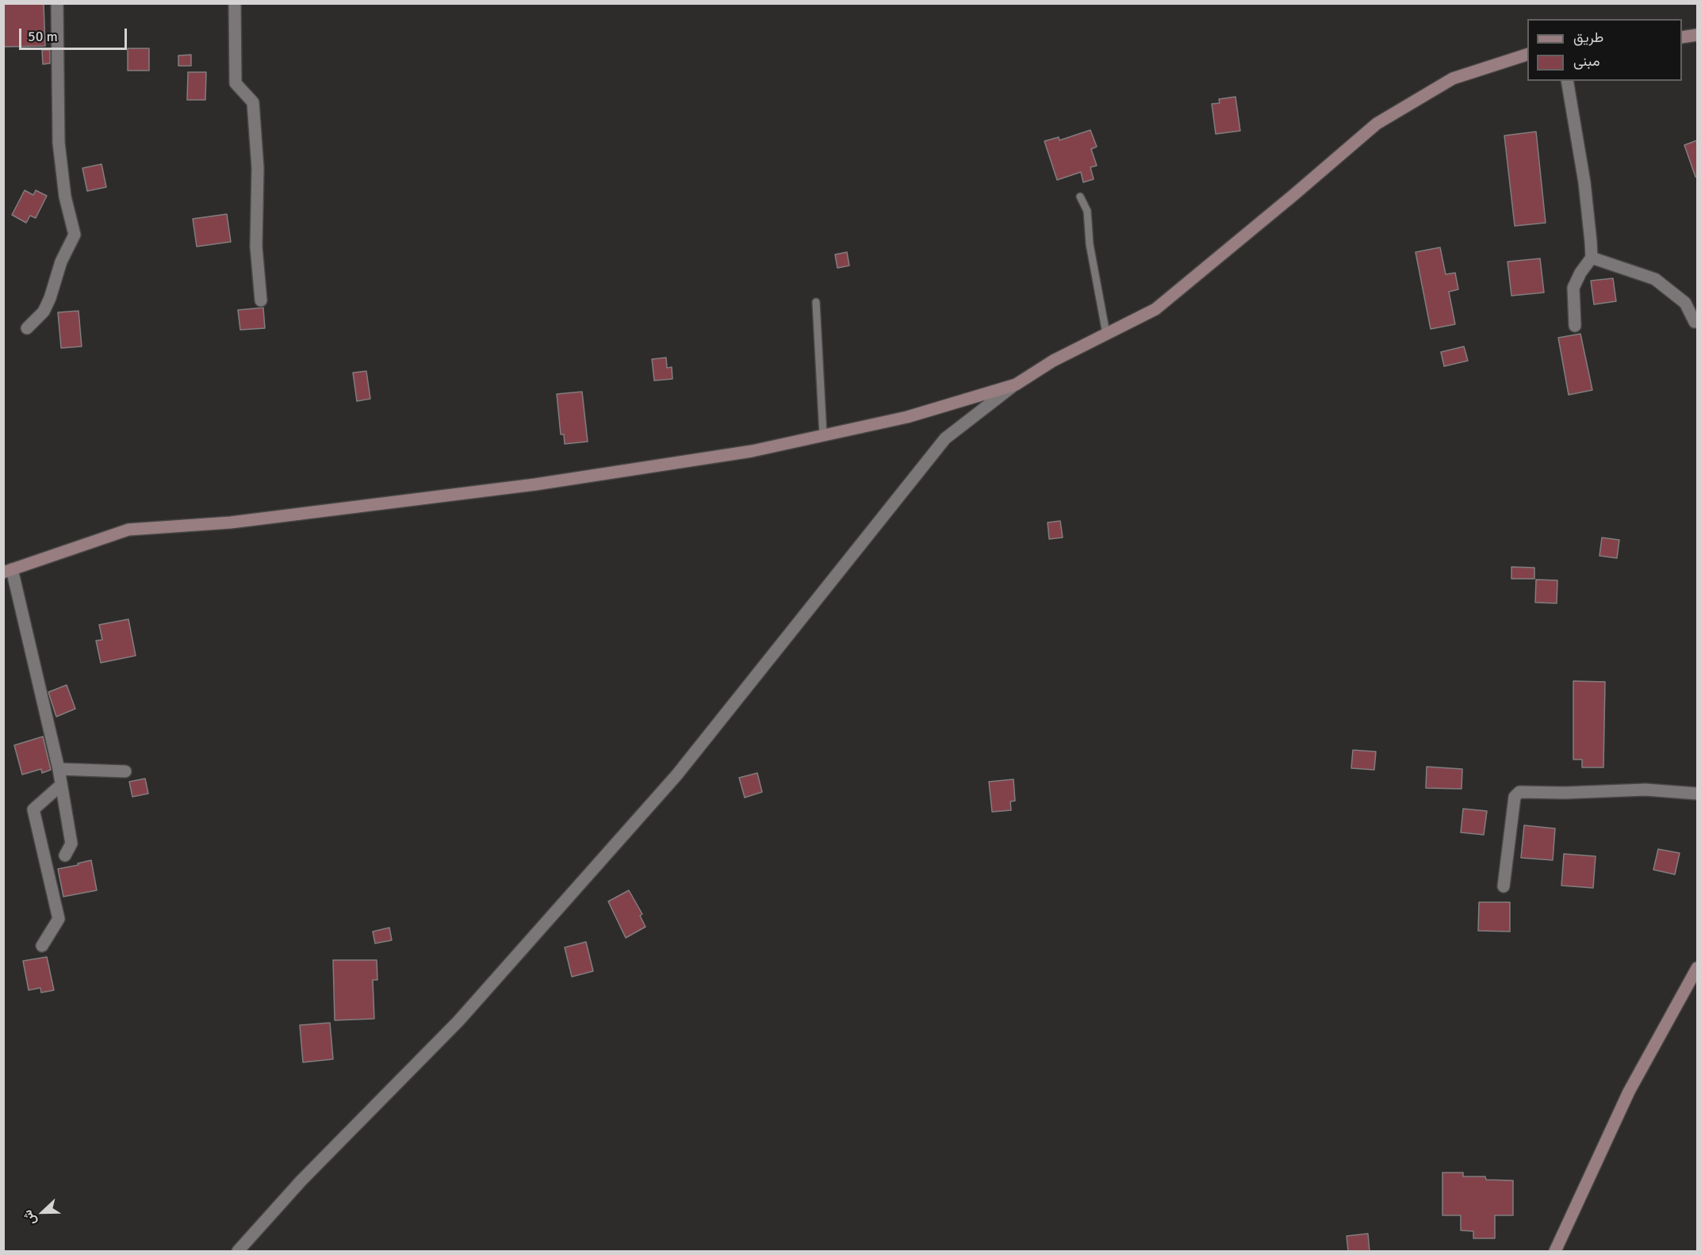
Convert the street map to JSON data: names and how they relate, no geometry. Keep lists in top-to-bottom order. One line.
{"legend":["طريق","مبنى"],"scale_bar":"50 m","north":"left"}
